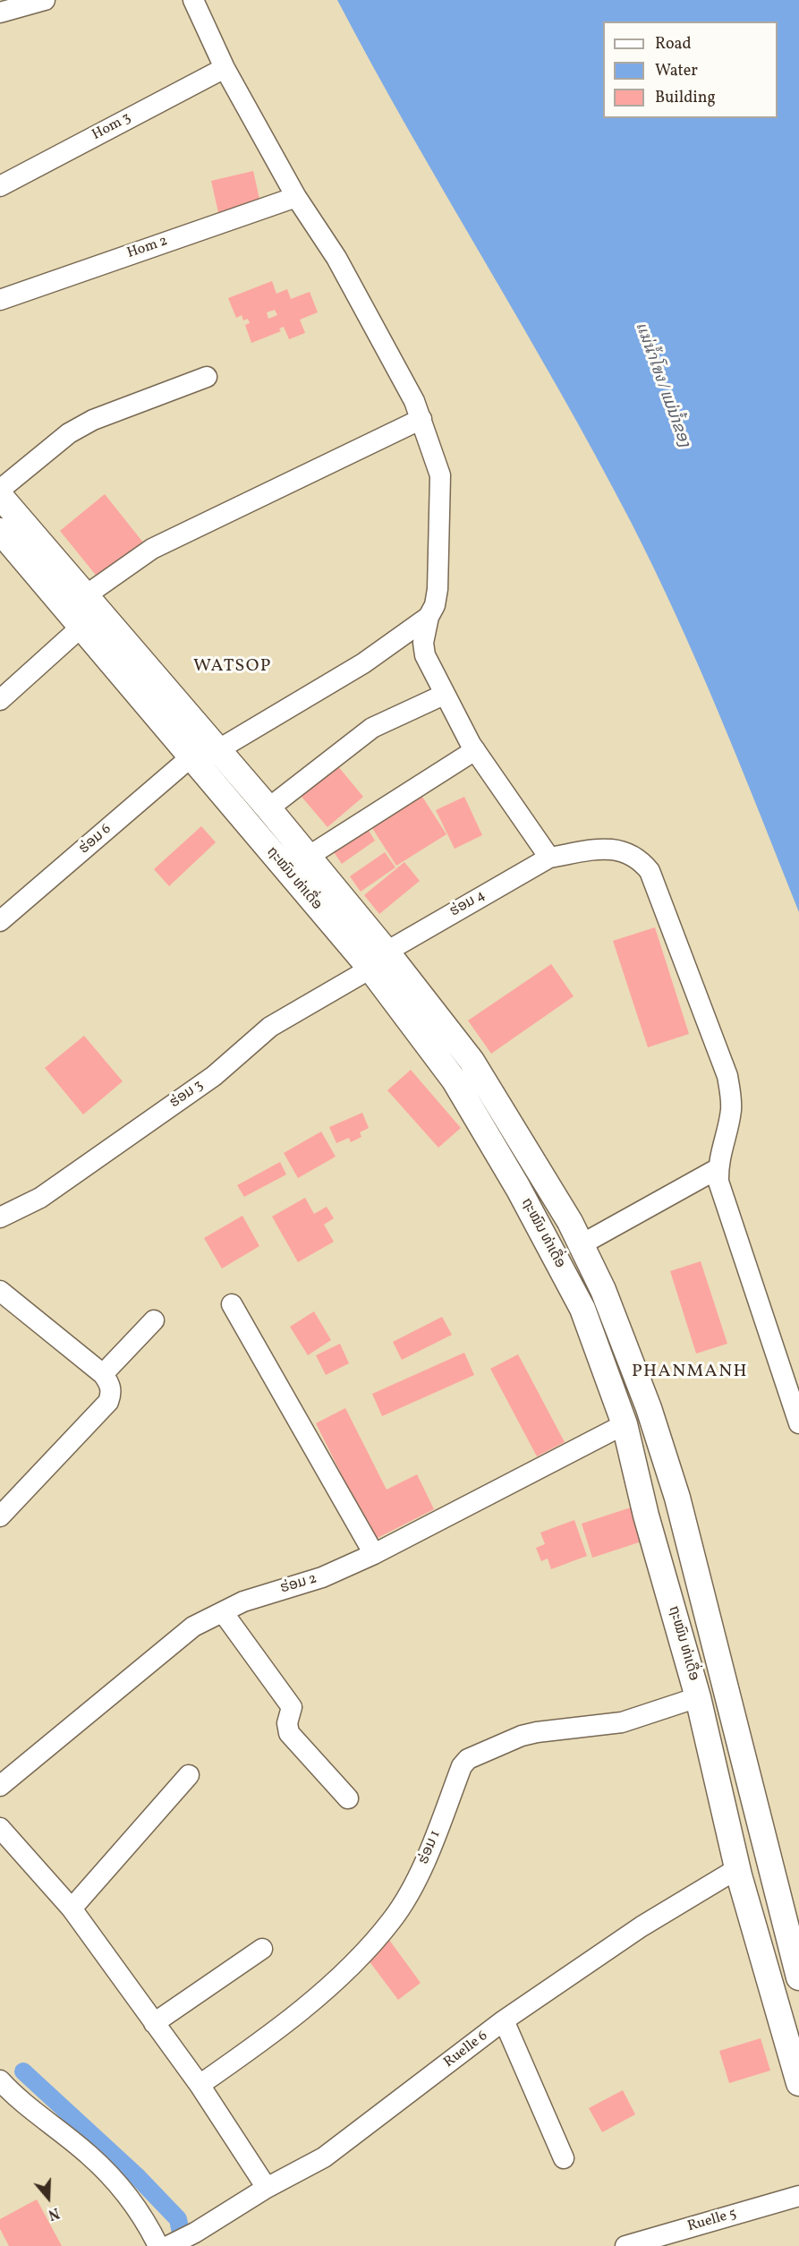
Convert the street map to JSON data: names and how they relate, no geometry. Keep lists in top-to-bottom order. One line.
{"streets":{"main road":["ຖະໝົນ ທ່າເດື່ອ"],"street":["Hom 3","Hom 2","ຮ່ອມ 6","ຮ່ອມ 4","ຮ່ອມ 3","ຮ່ອມ 2","ຮ່ອມ 1","Ruelle 6","Ruelle 5"]},"crossings":[["ຮ່ອມ 6","ຖະໝົນ ທ່າເດື່ອ"],["ຖະໝົນ ທ່າເດື່ອ","ຮ່ອມ 4"],["ຖະໝົນ ທ່າເດື່ອ","ຮ່ອມ 3"],["ຖະໝົນ ທ່າເດື່ອ","ຮ່ອມ 2"],["ຖະໝົນ ທ່າເດື່ອ","ຮ່ອມ 1"],["ຖະໝົນ ທ່າເດື່ອ","Ruelle 6"],["ຮ່ອມ 4","ຮ່ອມ 3"]],"districts":["WATSOP","PHANMANH"],"water":["แม่น้ำโขง / ແມ່ນ້ຳຂອງ"],"legend":["Road","Water","Building"],"north":"bottom"}
